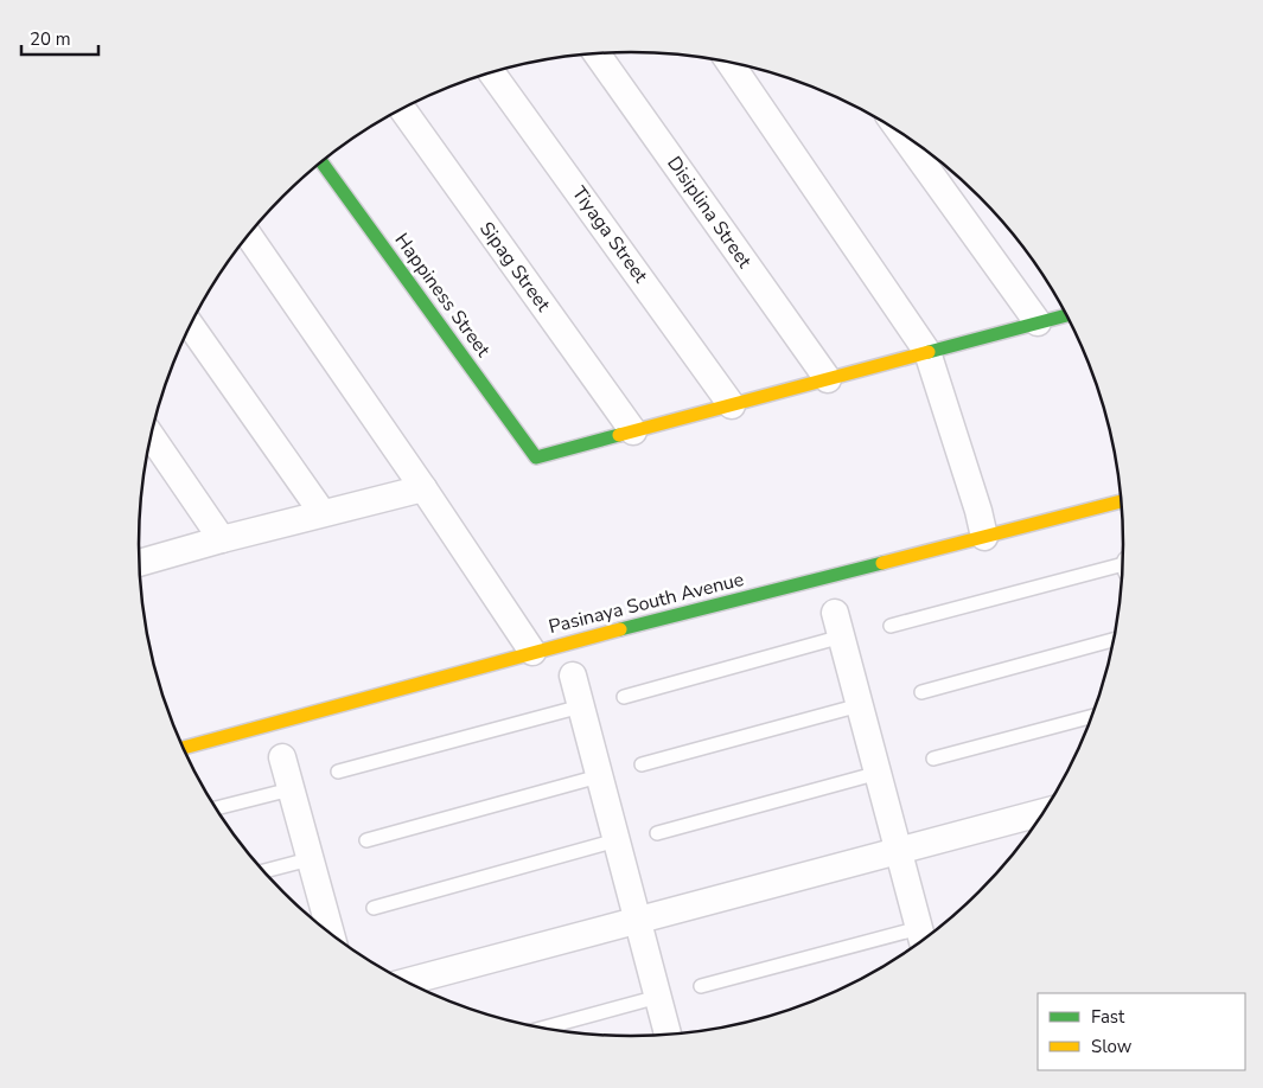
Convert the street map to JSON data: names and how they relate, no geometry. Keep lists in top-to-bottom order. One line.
{"streets":{"street":["Disiplina Street","Tiyaga Street","Sipag Street","Happiness Street","Pasinaya South Avenue"]},"crossings":[["Sipag Street","Happiness Street"]],"legend":["Fast","Slow"],"scale_bar":"20 m"}
